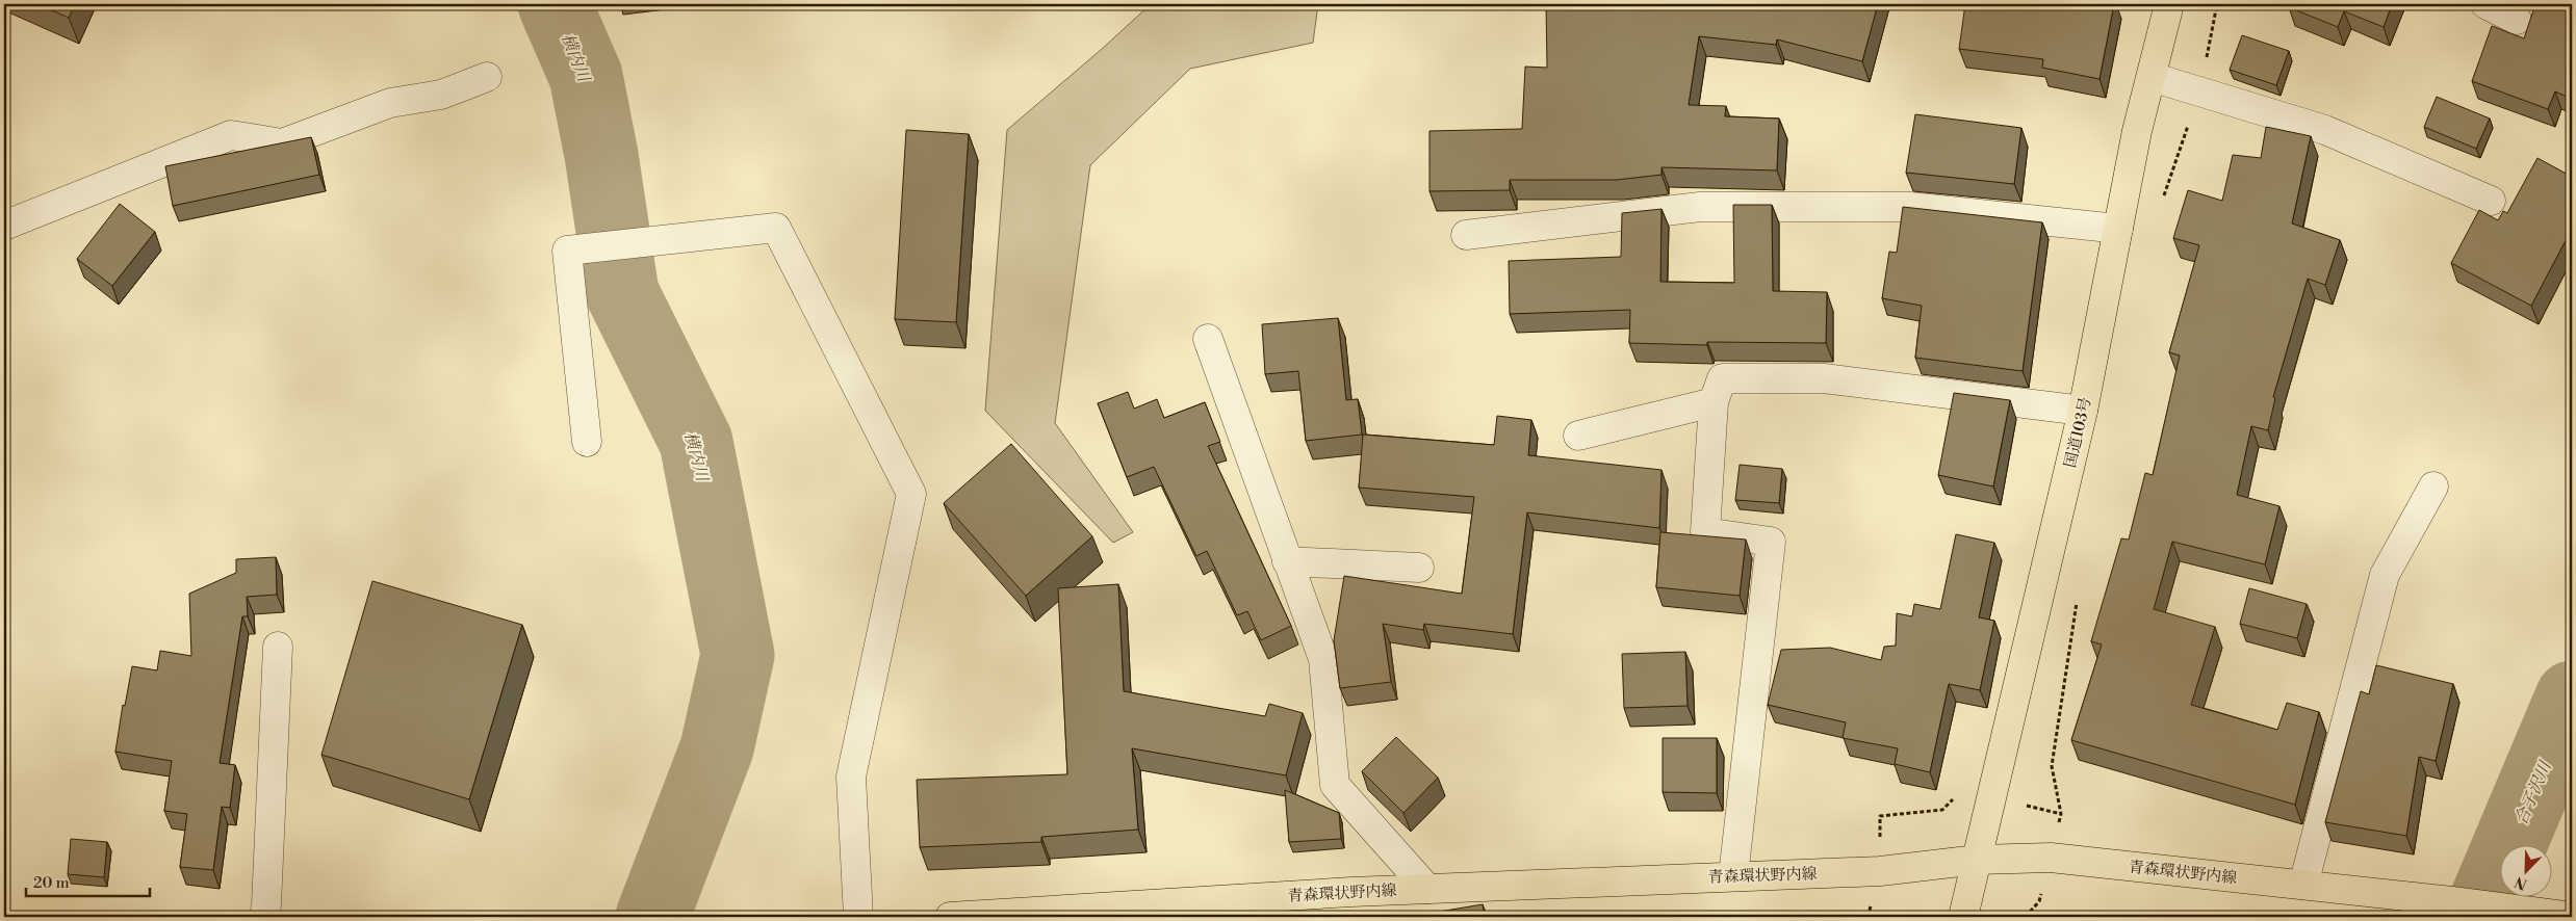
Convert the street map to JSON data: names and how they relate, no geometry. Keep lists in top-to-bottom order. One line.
{"streets":{"main road":["国道103号","青森環状野内線"]},"crossings":[["国道103号","青森環状野内線"]],"water":["横内川","合子沢川"],"scale_bar":"20 m","north":"bottom left"}
